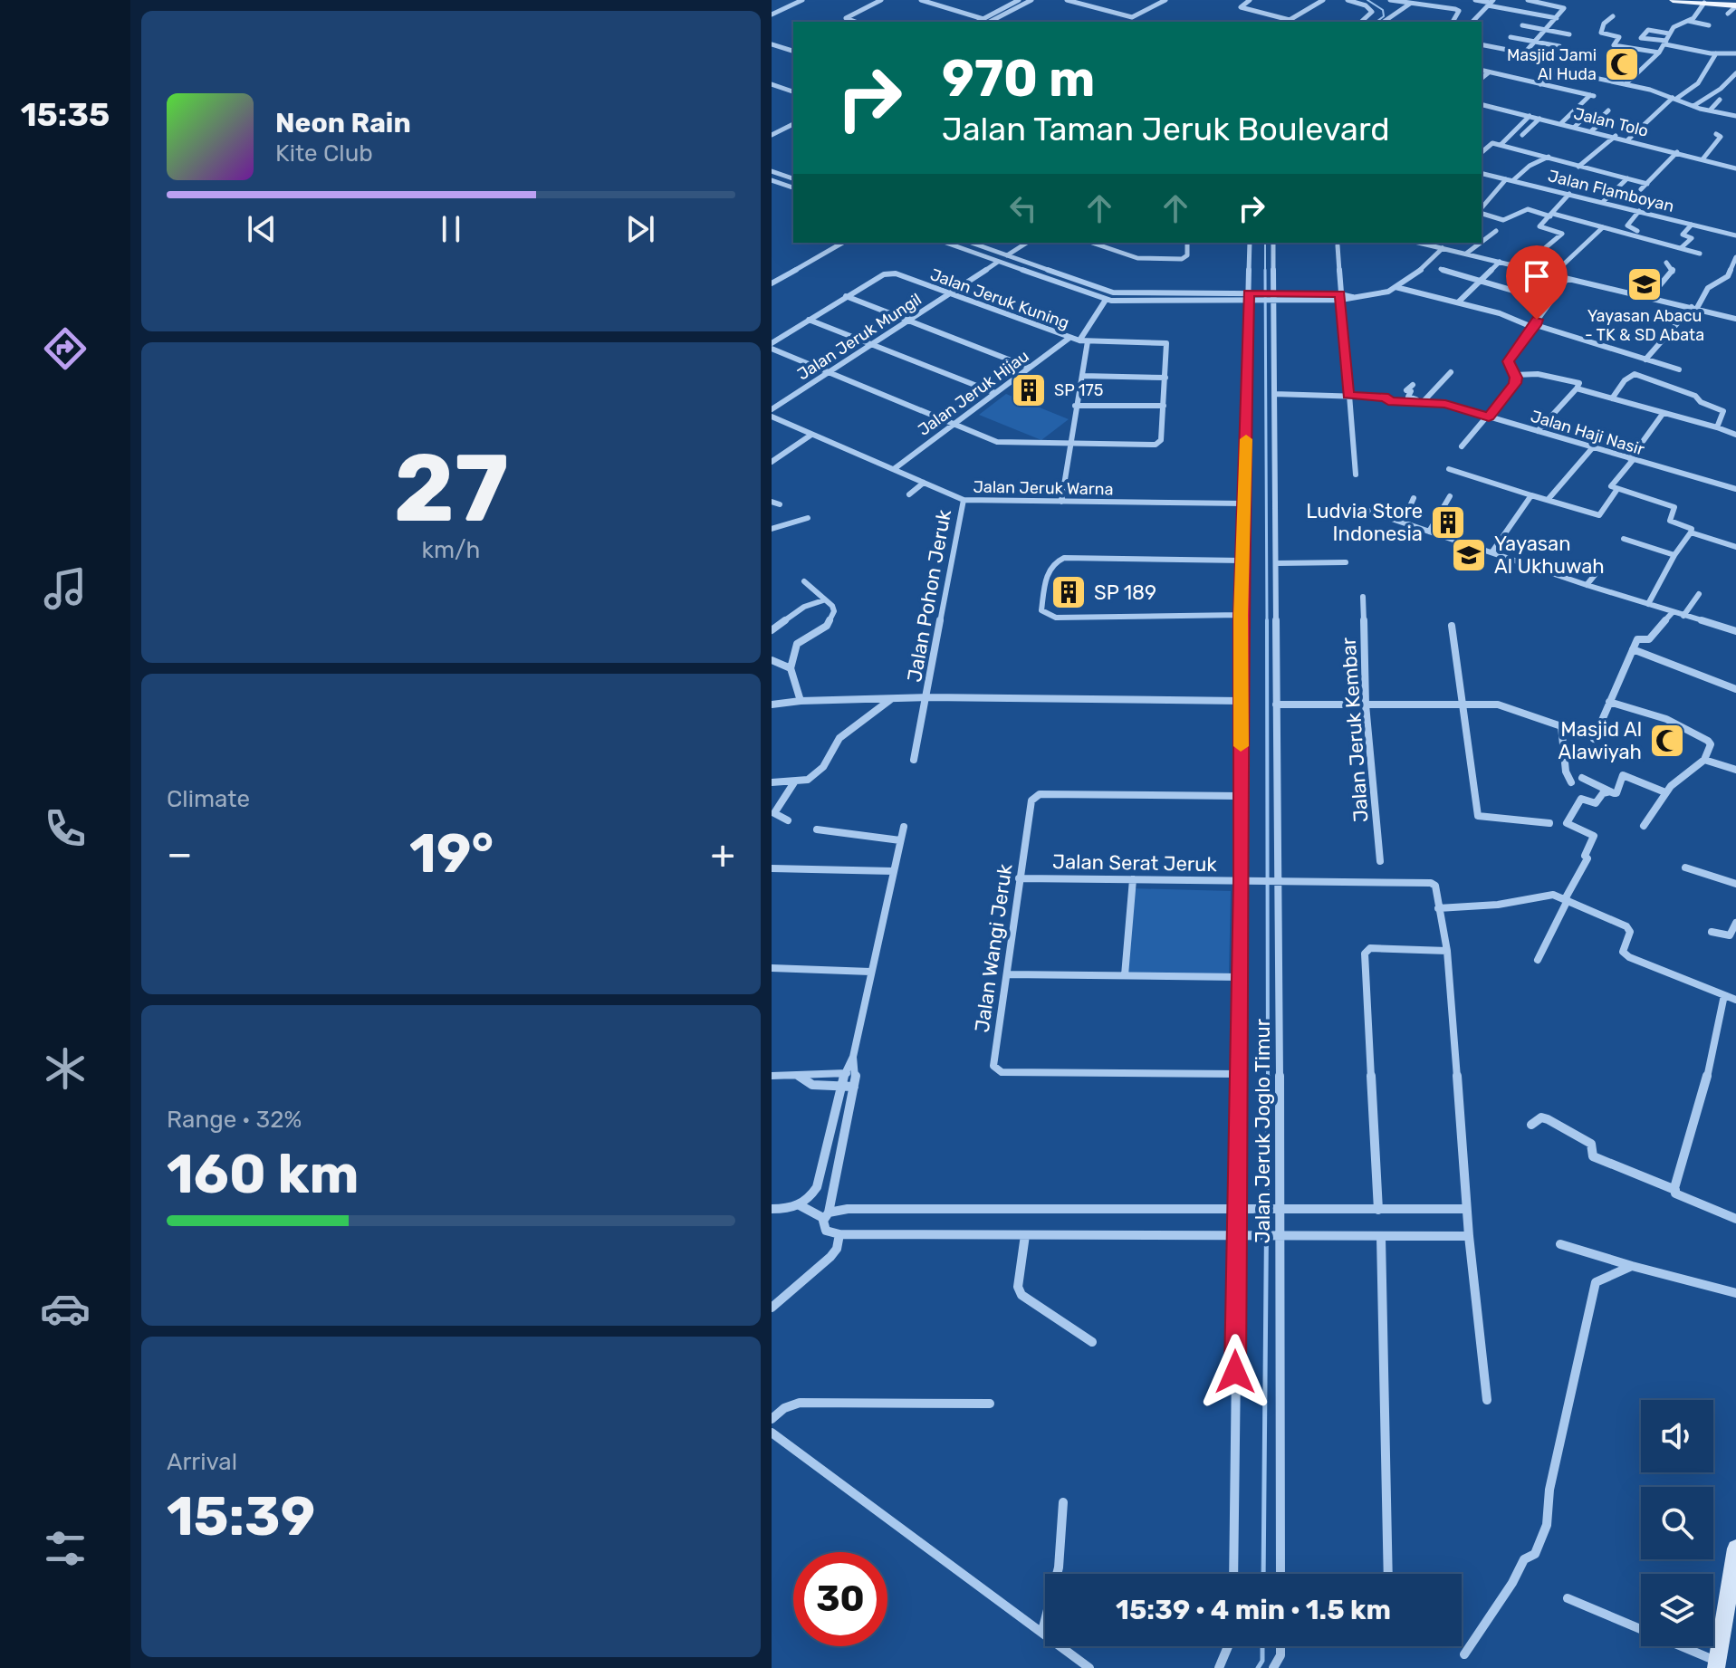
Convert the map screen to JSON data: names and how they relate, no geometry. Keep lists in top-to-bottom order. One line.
{"streets":{"street":["Jalan Tolo","Jalan Flamboyan","Jalan Jeruk Kuning","Jalan Jeruk Mungil","Jalan Jeruk Hijau","Jalan Haji Nasir","Jalan Jeruk Warna","Jalan Pohon Jeruk","Jalan Jeruk Kembar","Jalan Serat Jeruk","Jalan Wangi Jeruk","Jalan Jeruk Joglo Timur"]},"crossings":[["Jalan Jeruk Kuning","Jalan Jeruk Mungil"],["Jalan Jeruk Kuning","Jalan Jeruk Hijau"],["Jalan Jeruk Hijau","Jalan Jeruk Warna"],["Jalan Haji Nasir","Jalan Jeruk Joglo Timur"],["Jalan Jeruk Warna","Jalan Pohon Jeruk"],["Jalan Serat Jeruk","Jalan Wangi Jeruk"],["Jalan Serat Jeruk","Jalan Jeruk Joglo Timur"]],"places":{"mosque":["Masjid Jami Al Huda","Masjid Al Alawiyah"],"school or university":["Yayasan Abacu - TK & SD Abata","Yayasan Al Ukhuwah"],"building":["SP 175","Ludvia Store Indonesia","SP 189"]},"page":{"tabs":"15:35","turn":["970 m","Jalan Taman Jeruk Boulevard"],"song":["Neon Rain","Kite Club"],"tile":[["27","km/h"],"Climate",["Range · 32%","160 km"],["Arrival","15:39"]],"heat":["−","19°","+"],"limit":"30","trip":"15:39 · 4 min · 1.5 km"}}
